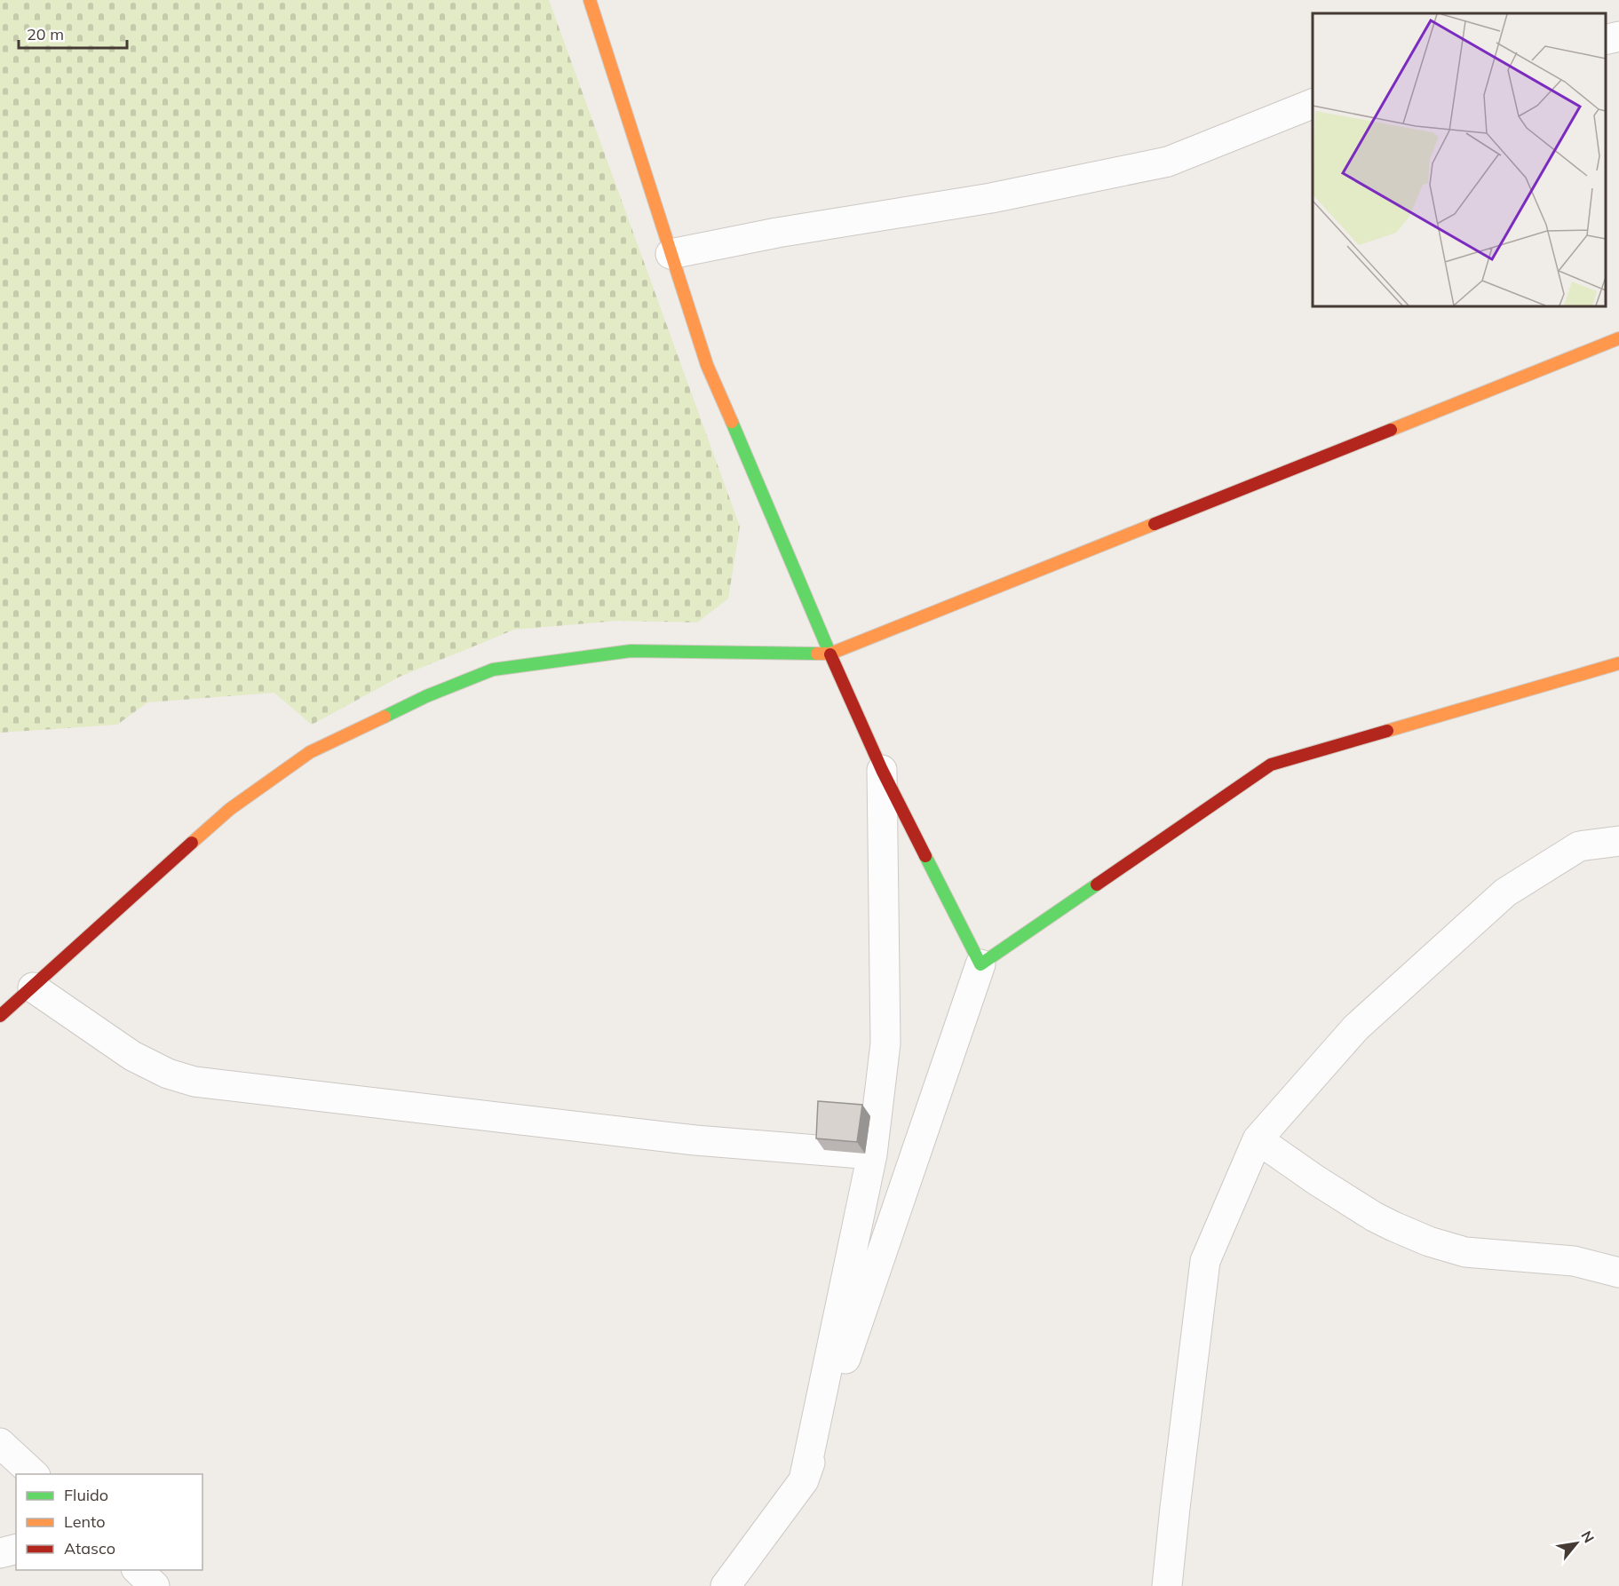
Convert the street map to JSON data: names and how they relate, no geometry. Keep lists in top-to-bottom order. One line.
{"legend":["Fluido","Lento","Atasco"],"scale_bar":"20 m","north":"top right"}
